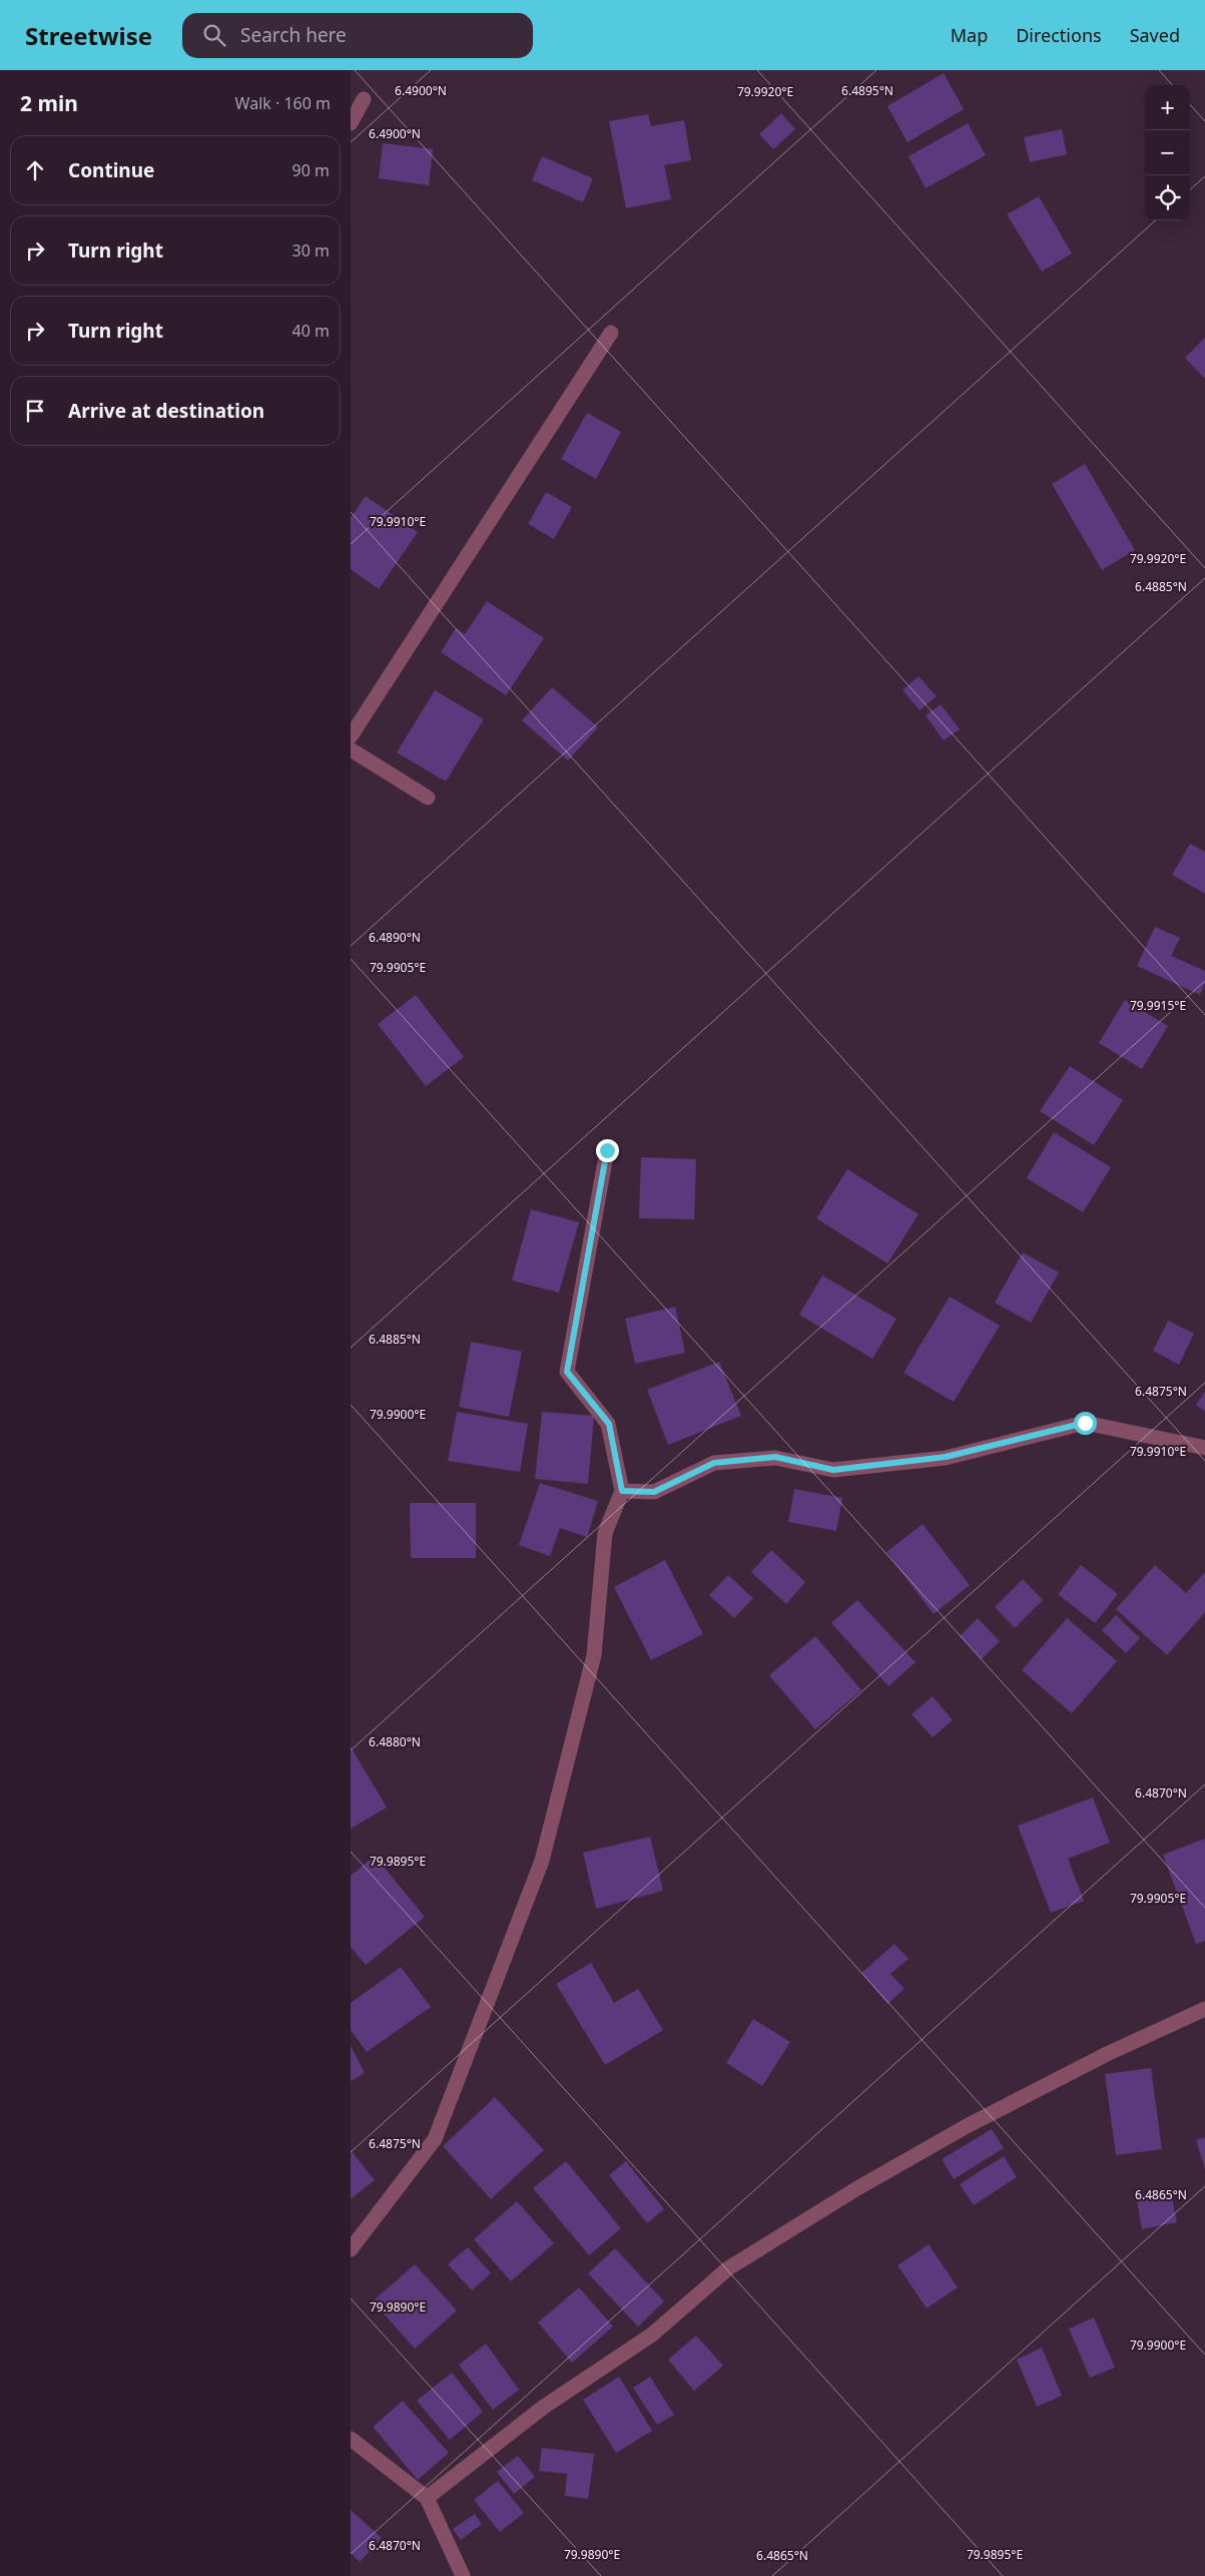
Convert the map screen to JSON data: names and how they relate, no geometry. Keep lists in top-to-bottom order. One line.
{"page":{"header":"Streetwise","search":"Search here","nav":["Map","Directions","Saved"],"heading":["2 min","Walk · 160 m"],"map_buttons":["+","−"],"list":[["Continue","90 m"],["Turn right","30 m"],["Turn right","40 m"],"Arrive at destination"]},"coordinates":["6.4900°N","6.4895°N","79.9920°E","79.9910°E","6.4885°N","6.4890°N","79.9905°E","79.9915°E","6.4875°N","79.9900°E","6.4880°N","6.4870°N","79.9895°E","6.4865°N","79.9890°E"]}
